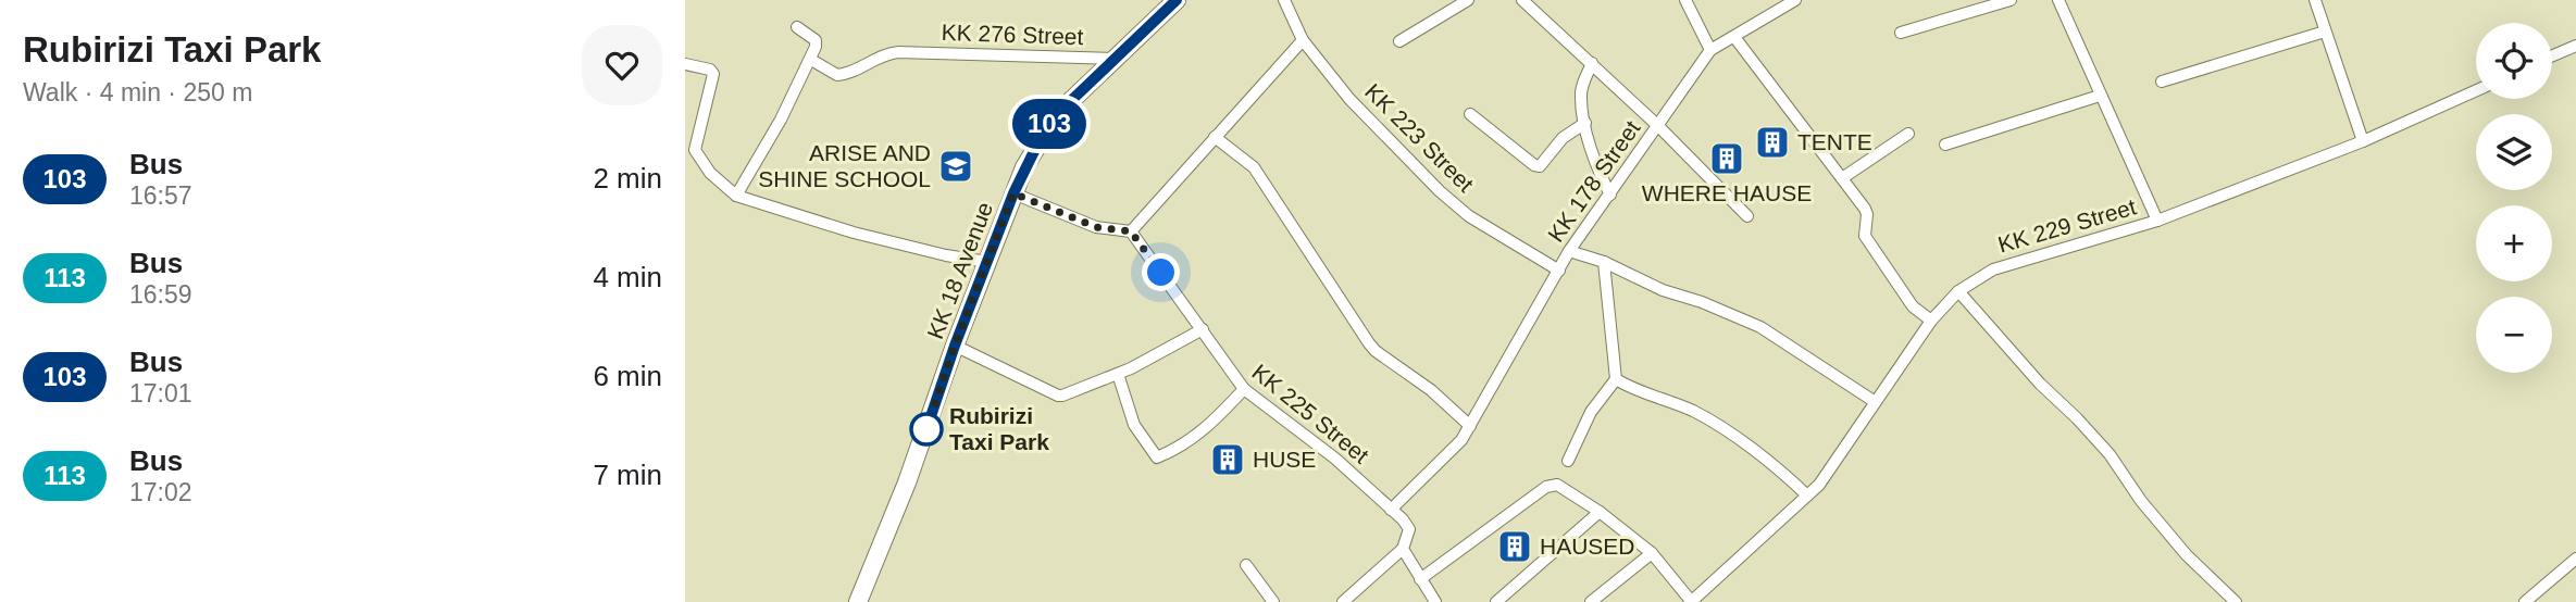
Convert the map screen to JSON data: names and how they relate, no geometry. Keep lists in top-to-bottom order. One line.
{"streets":{"main road":["KK 18 Avenue"],"street":["KK 276 Street","KK 223 Street","KK 178 Street","KK 229 Street","KK 225 Street"]},"crossings":[["KK 276 Street","KK 18 Avenue"],["KK 223 Street","KK 178 Street"],["KK 178 Street","KK 225 Street"]],"places":{"building":["TENTE","WHERE HAUSE","HUSE","HAUSED"],"school or university":["ARISE AND SHINE SCHOOL"],"other":["Rubirizi Taxi Park"]},"lines":["bus line 103"],"page":{"heading":["Rubirizi Taxi Park","Walk · 4 min · 250 m"],"on_map":"103","map_buttons":["+","−"],"list":[{"mark":"103","name":"Bus","note":"16:57","value":"2 min"},{"mark":"113","name":"Bus","note":"16:59","value":"4 min"},{"mark":"103","name":"Bus","note":"17:01","value":"6 min"},{"mark":"113","name":"Bus","note":"17:02","value":"7 min"}]}}
